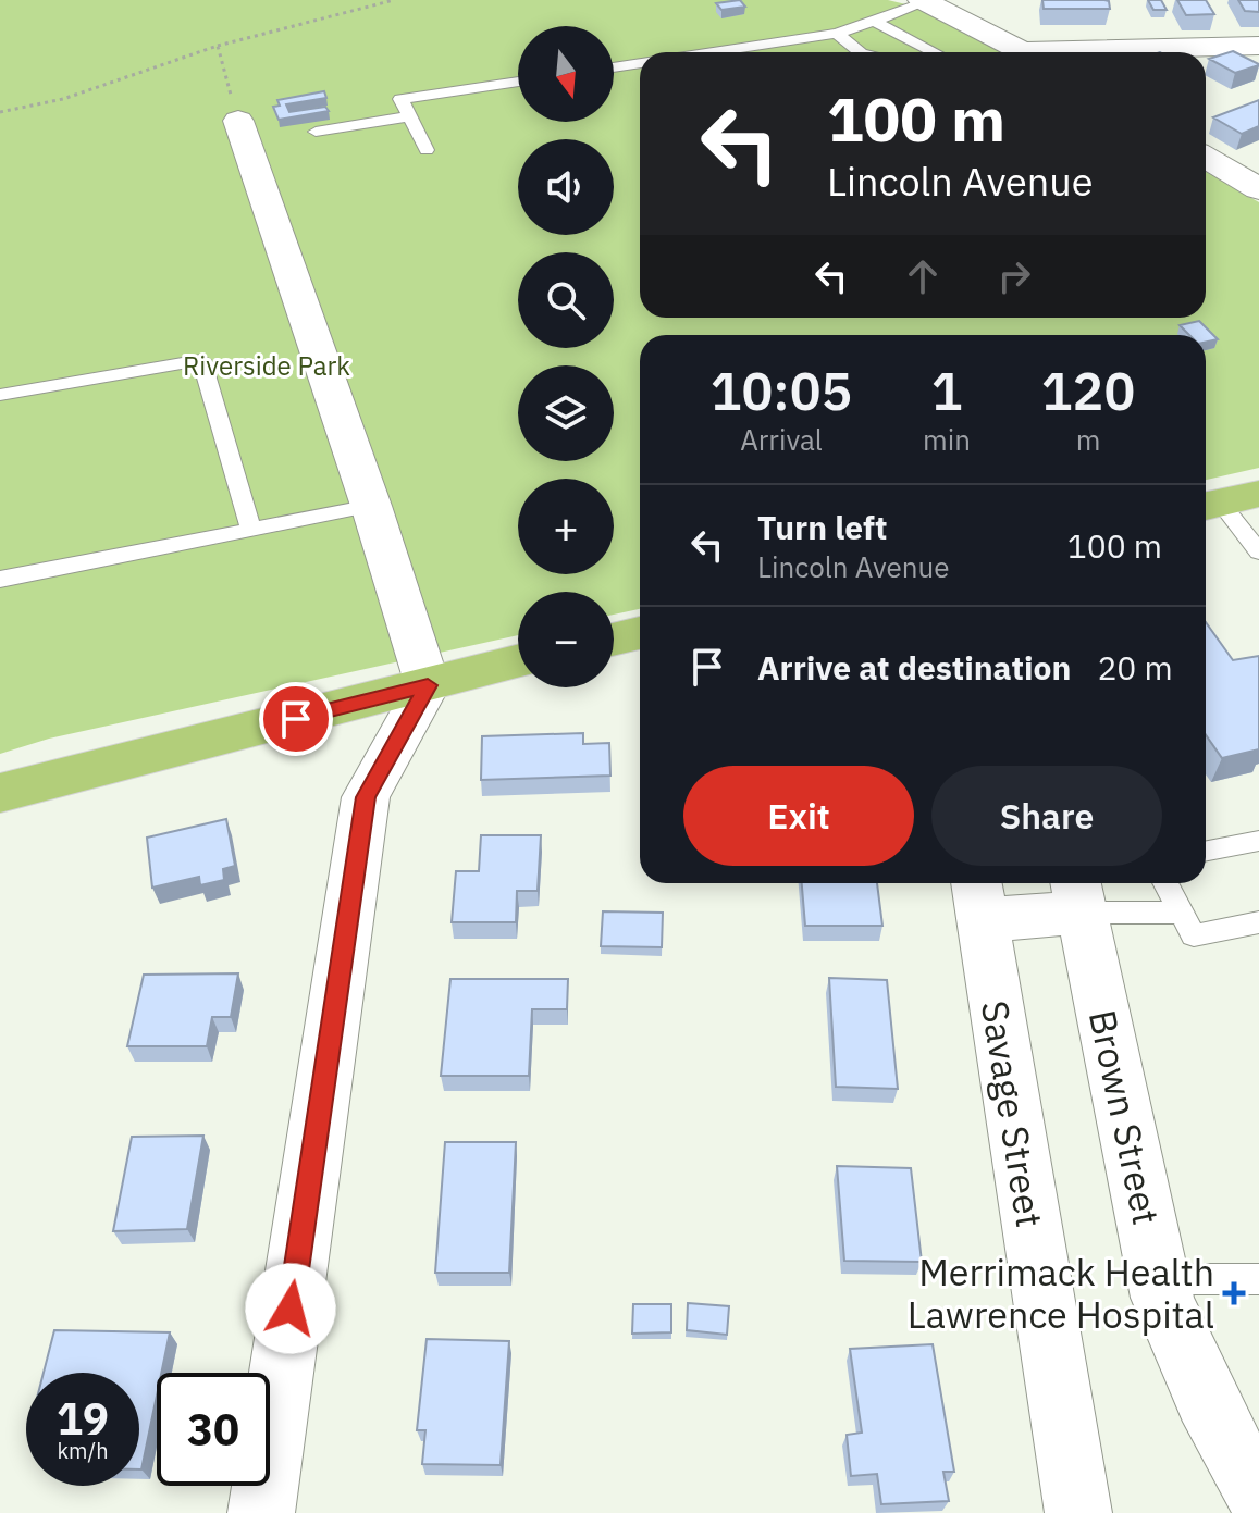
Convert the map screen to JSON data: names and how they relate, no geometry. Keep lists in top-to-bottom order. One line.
{"streets":{"street":["Savage Street","Brown Street"]},"crossings":[["Savage Street","Brown Street"]],"parks":["Riverside Park"],"places":{"health":["Merrimack Health Lawrence Hospital"]},"north":"bottom","page":{"map_buttons":["+","−"],"turn":["100 m","Lincoln Avenue"],"eta":["10:05","Arrival","1","min","120","m"],"list":[{"name":"Turn left","note":"Lincoln Avenue","value":"100 m"},{"name":"Arrive at destination","value":"20 m"}],"buttons":["Exit","Share"],"speed":"19 km/h","limit":"30"}}
